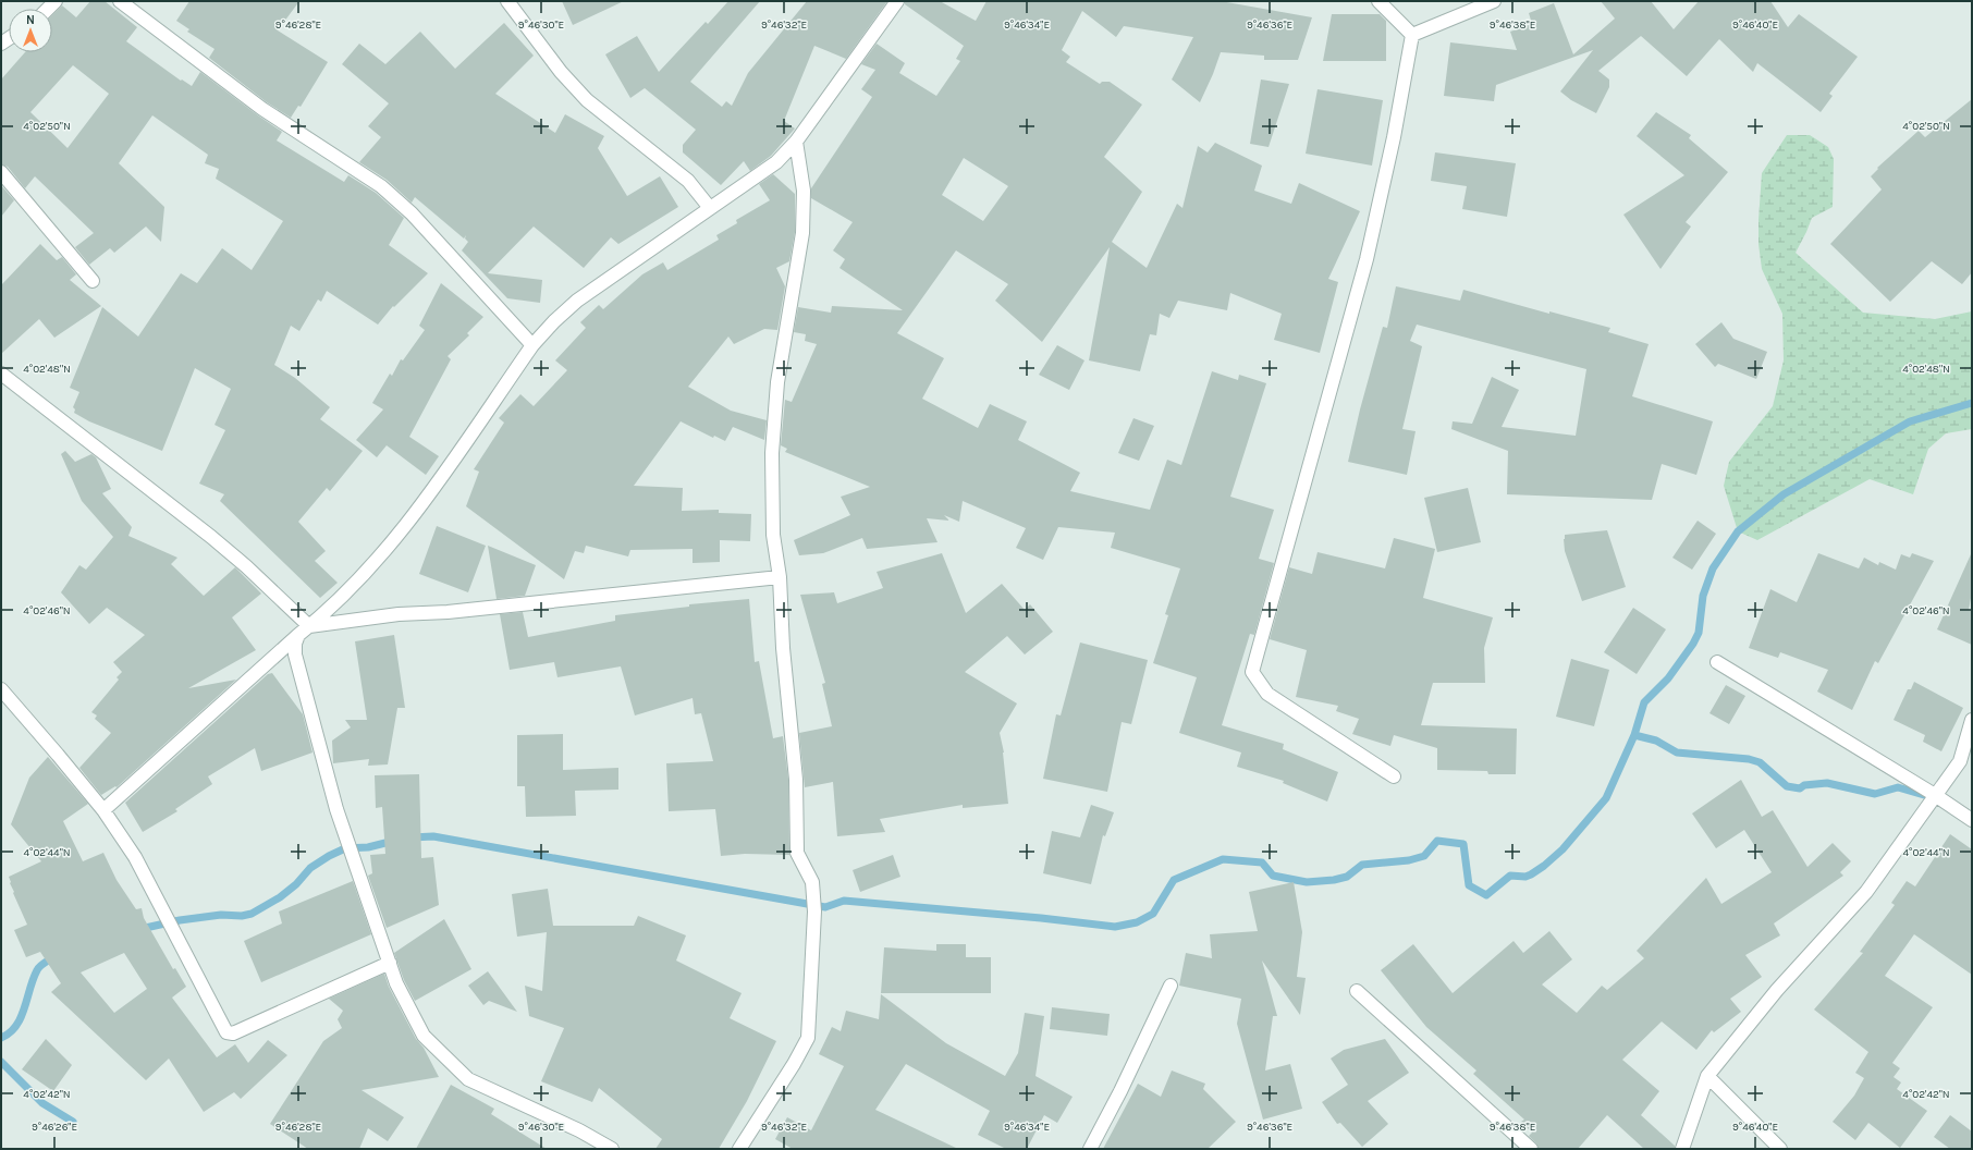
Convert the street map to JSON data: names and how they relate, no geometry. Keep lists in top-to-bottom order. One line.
{"north":"top","coordinates":["9°46'28\"E","9°46'30\"E","9°46'32\"E","9°46'34\"E","9°46'36\"E","9°46'38\"E","9°46'40\"E","4°02'50\"N","4°02'48\"N","4°02'46\"N","4°02'44\"N","4°02'42\"N","9°46'26\"E"]}
